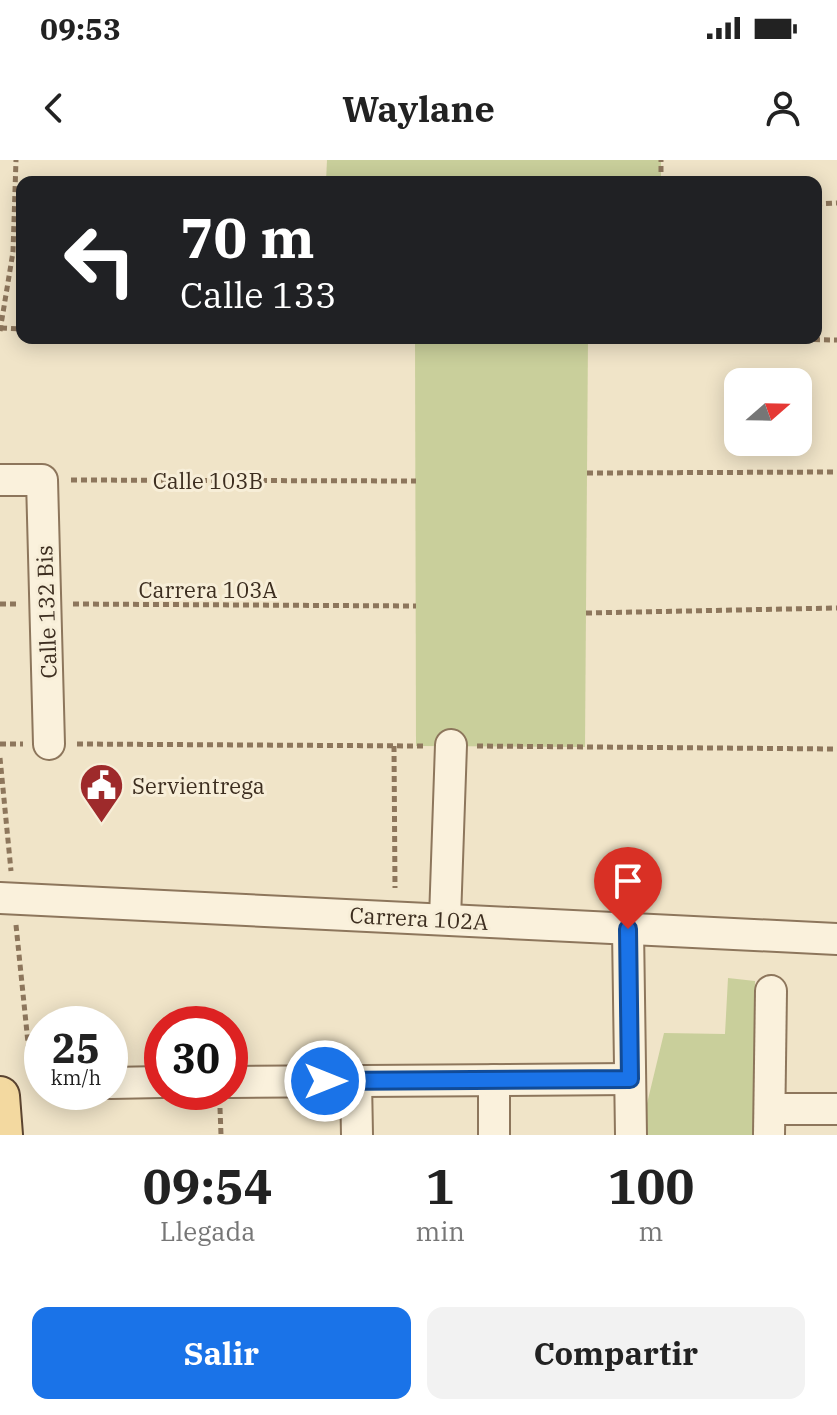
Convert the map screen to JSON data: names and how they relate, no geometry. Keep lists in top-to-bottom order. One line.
{"streets":{"street":["Calle 132 Bis","Carrera 102A"],"path":["Calle 103B","Carrera 103A"]},"crossings":[["Calle 103B","Calle 132 Bis"],["Carrera 103A","Calle 132 Bis"]],"places":{"public building":["Servientrega"]},"north":"right","page":{"status":"09:53","header":"Waylane","turn":["70 m","Calle 133"],"speed":"25 km/h","limit":"30","eta":["09:54","Llegada","1","min","100","m"],"buttons":["Salir","Compartir"]}}
